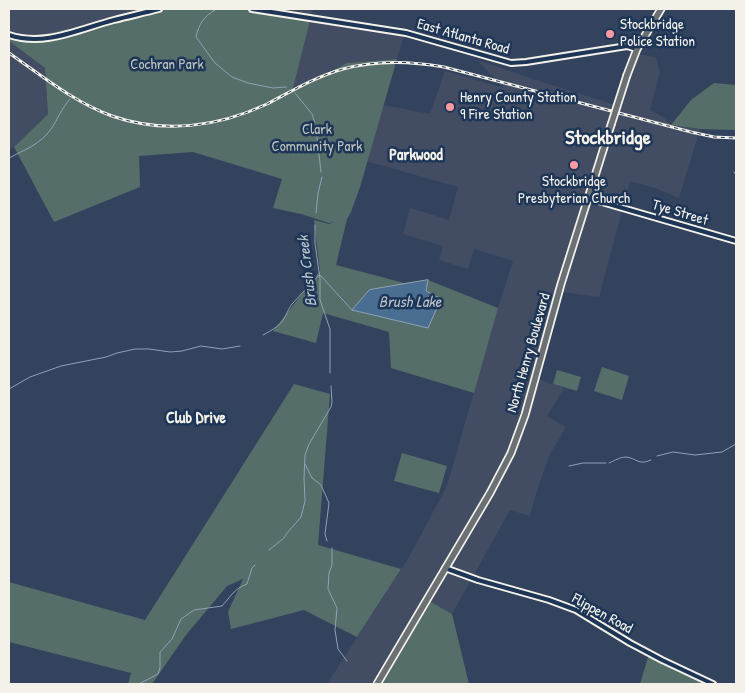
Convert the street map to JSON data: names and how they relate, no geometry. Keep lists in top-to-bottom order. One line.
{"streets":{"highway":["North Henry Boulevard"],"street":["East Atlanta Road","Tye Street","Flippen Road"]},"crossings":[["East Atlanta Road","North Henry Boulevard"],["Tye Street","North Henry Boulevard"],["North Henry Boulevard","Flippen Road"]],"districts":["Stockbridge","Parkwood","Club Drive"],"water":["Brush Creek","Brush Lake"],"parks":["Cochran Park","Clark Community Park"],"places":["Stockbridge Police Station","Henry County Station 9 Fire Station","Stockbridge Presbyterian Church"]}
